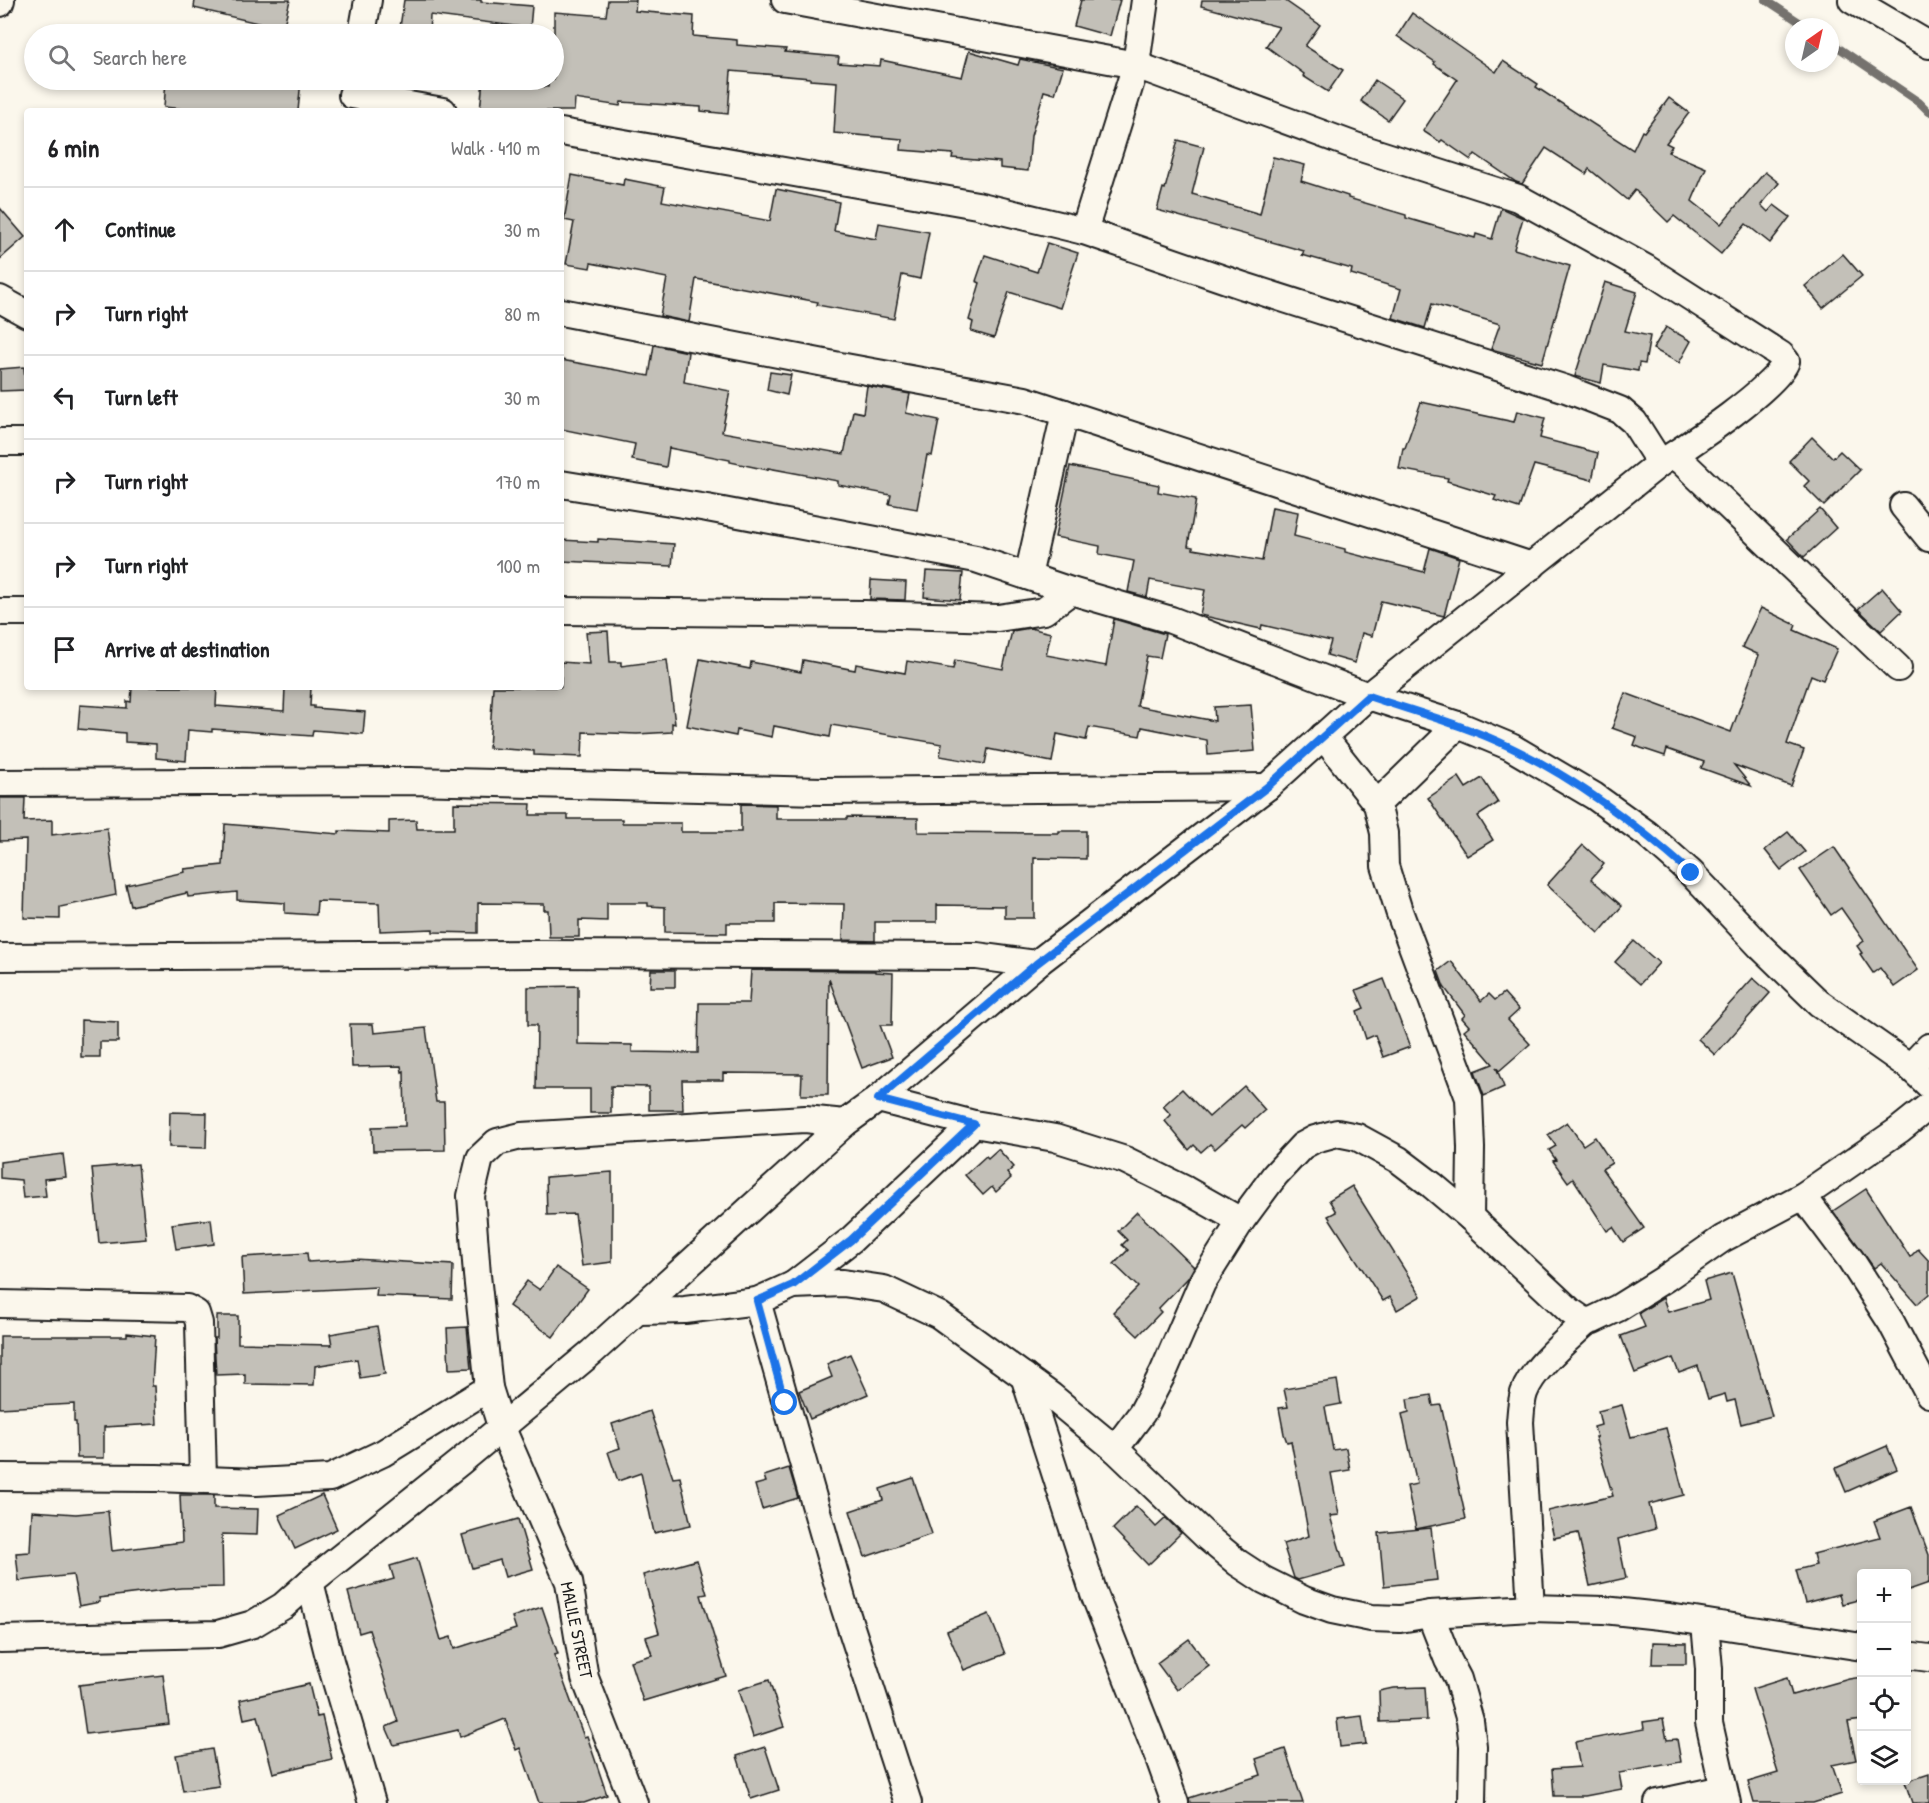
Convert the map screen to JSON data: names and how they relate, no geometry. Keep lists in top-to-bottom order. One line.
{"streets":{"street":["MALILE STREET"]},"north":"top right","page":{"search":"Search here","heading":["6 min","Walk · 410 m"],"list":[["Continue","30 m"],["Turn right","80 m"],["Turn left","30 m"],["Turn right","170 m"],["Turn right","100 m"],"Arrive at destination"],"map_buttons":["+","−"]}}
